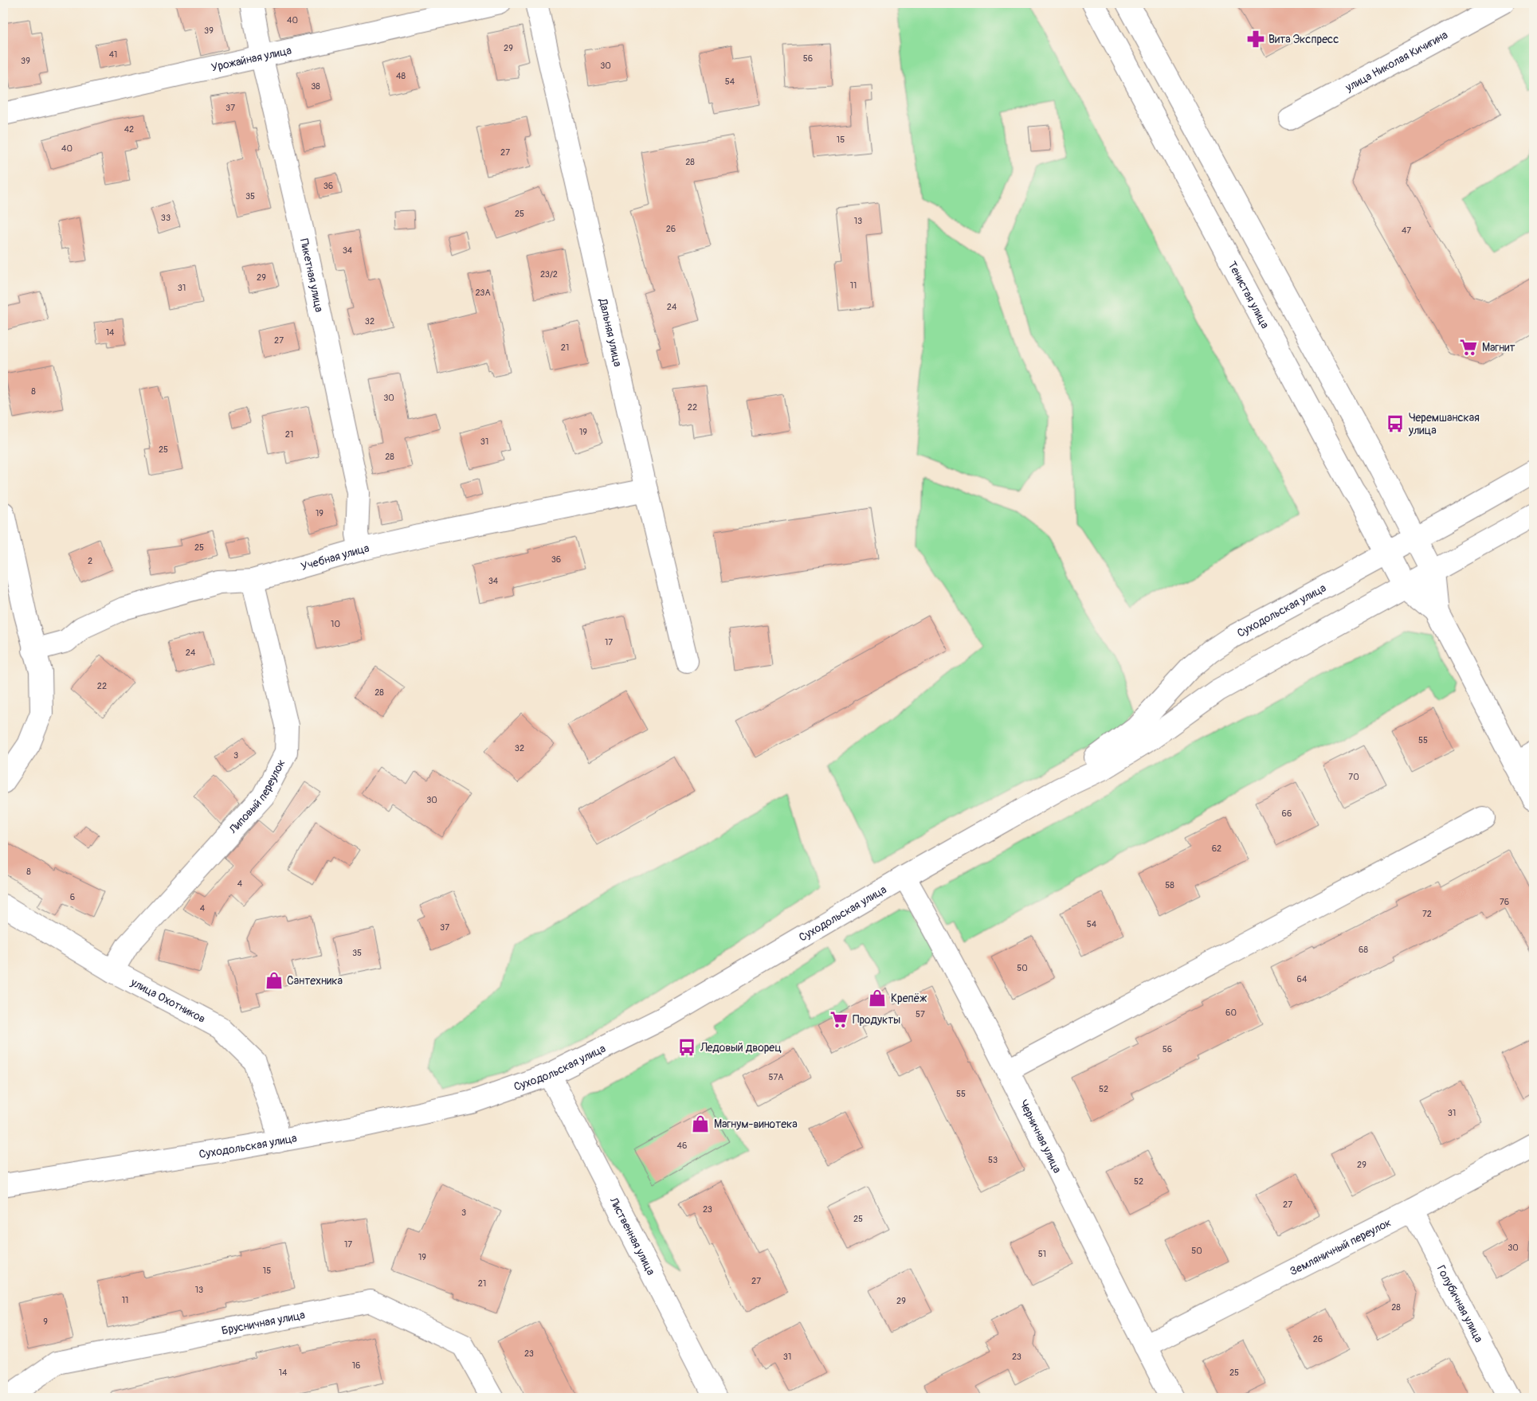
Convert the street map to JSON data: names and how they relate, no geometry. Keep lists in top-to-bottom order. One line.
{"streets":{"street":["Урожайная улица","улица Николая Кичигина","Пикетная улица","Тенистая улица","Дальняя улица","Учебная улица","Суходольская улица","Липовый переулок","улица Охотников","Черничная улица","Лиственная улица","Земляничный переулок","Голубичная улица","Брусничная улица"]},"crossings":[["Урожайная улица","Пикетная улица"],["Пикетная улица","Учебная улица"],["Тенистая улица","Суходольская улица"],["Дальняя улица","Учебная улица"],["Учебная улица","Липовый переулок"],["Суходольская улица","улица Охотников"],["Суходольская улица","Черничная улица"],["Суходольская улица","Лиственная улица"],["Липовый переулок","улица Охотников"],["Черничная улица","Земляничный переулок"],["Земляничный переулок","Голубичная улица"]],"places":{"pharmacy":["Вита Экспресс"],"supermarket":["Магнит","Продукты"],"bus stop":["Черемшанская улица","Ледовый дворец"],"shop":["Сантехника","Крепёж","Магнум-винотека"]},"house_numbers":["40","39","29","41","56","39","30","48","54","38","37","42","15","40","27","28","36","35","25","33","13","26","47","34","23/2","29","11","31","23А","24","32","14","27","21","8","30","22","19","21","31","25","28","19","25","36","2","34","10","17","24","22","28","55","32","3","70","30","66","62","8","4","58","6","76","4","72","54","37","68","35","50","64","60","57","56","57А","52","55","31","46","53","29","52","27","23","3","25","17","30","50","51","19","15","27","21","13","11","29","28","9","26","23","31","23","16","14","25"]}
